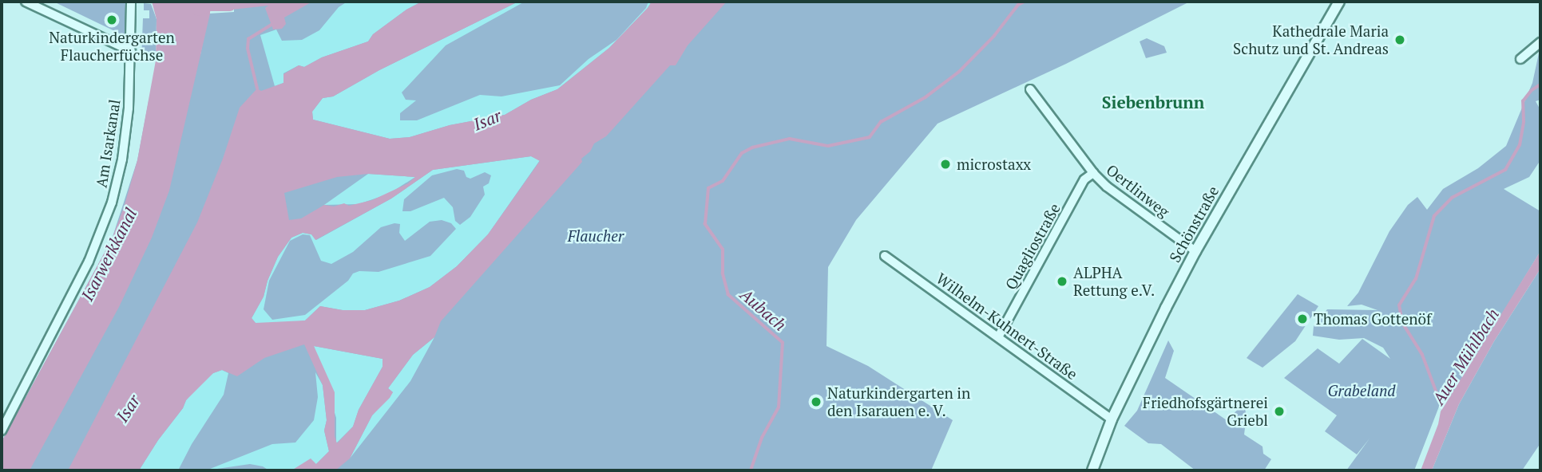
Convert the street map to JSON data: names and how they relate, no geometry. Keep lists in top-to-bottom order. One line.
{"streets":{"street":["Am Isarkanal","Oertlinweg","Schönstraße","Quagliostraße","Wilhelm-Kuhnert-Straße"]},"crossings":[["Oertlinweg","Schönstraße"],["Oertlinweg","Quagliostraße"],["Schönstraße","Wilhelm-Kuhnert-Straße"],["Quagliostraße","Wilhelm-Kuhnert-Straße"]],"districts":["Siebenbrunn"],"water":["Isar","Isarwerkkanal","Aubach","Auer Mühlbach"],"parks":["Flaucher","Grabeland"],"places":["Naturkindergarten Flaucherfüchse","Kathedrale Maria Schutz und St. Andreas","microstaxx","ALPHA Rettung e.V.","Thomas Gottenöf","Naturkindergarten in den Isarauen e. V.","Friedhofsgärtnerei Griebl"]}
